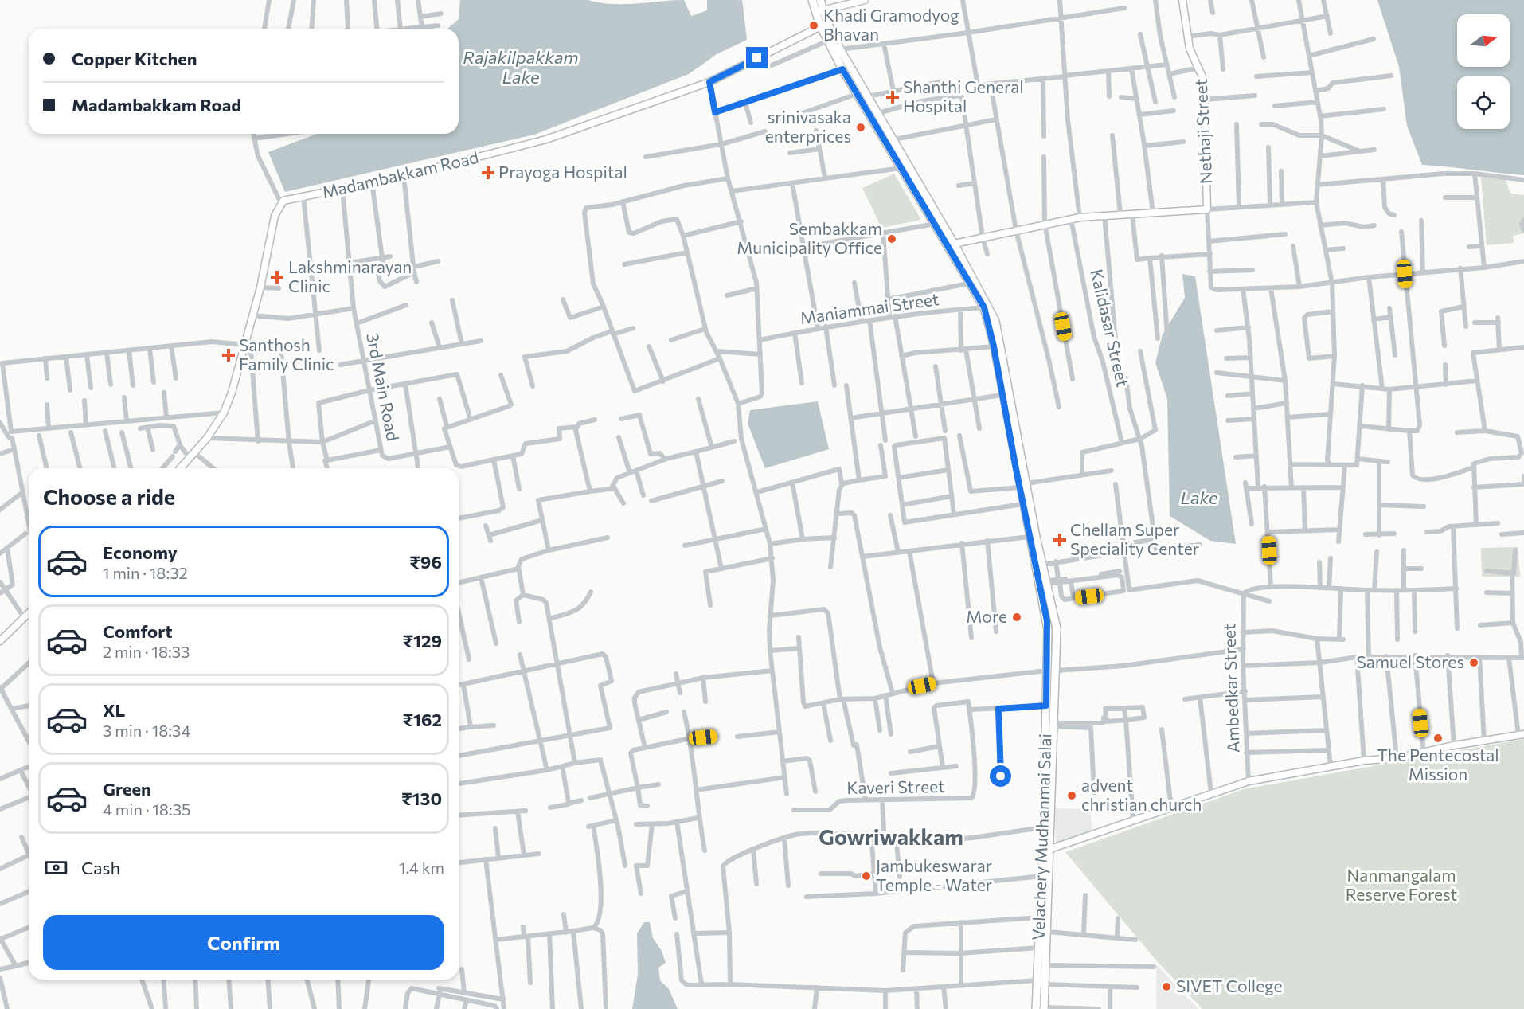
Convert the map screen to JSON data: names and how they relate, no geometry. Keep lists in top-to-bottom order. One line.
{"streets":{"main road":["Velachery Mudhanmai Salai"],"street":["Nethaji Street","Madambakkam Road","Maniammai Street","Kalidasar Street","3rd Main Road","Ambedkar Street","Kaveri Street"]},"crossings":[["Madambakkam Road","3rd Main Road"],["Madambakkam Road","Velachery Mudhanmai Salai"],["Maniammai Street","Velachery Mudhanmai Salai"]],"districts":["Gowriwakkam"],"water":["Rajakilpakkam Lake","Lake"],"parks":["Nanmangalam Reserve Forest"],"places":{"other":["Khadi Gramodyog Bhavan","srinivasaka enterprices","Sembakkam Municipality Office","More","Samuel Stores","The Pentecostal Mission","advent christian church","Jambukeswarar Temple - Water","SIVET College"],"health":["Shanthi General Hospital","Prayoga Hospital","Lakshminarayan Clinic","Santhosh Family Clinic","Chellam Super Speciality Center"]},"north":"right","page":{"banner":["Copper Kitchen","Madambakkam Road"],"heading":"Choose a ride","list":[{"name":"Economy","note":"1 min · 18:32","value":"₹96"},{"name":"Comfort","note":"2 min · 18:33","value":"₹129"},{"name":"XL","note":"3 min · 18:34","value":"₹162"},{"name":"Green","note":"4 min · 18:35","value":"₹130"}],"pay":["Cash","1.4 km"],"buttons":"Confirm"}}
